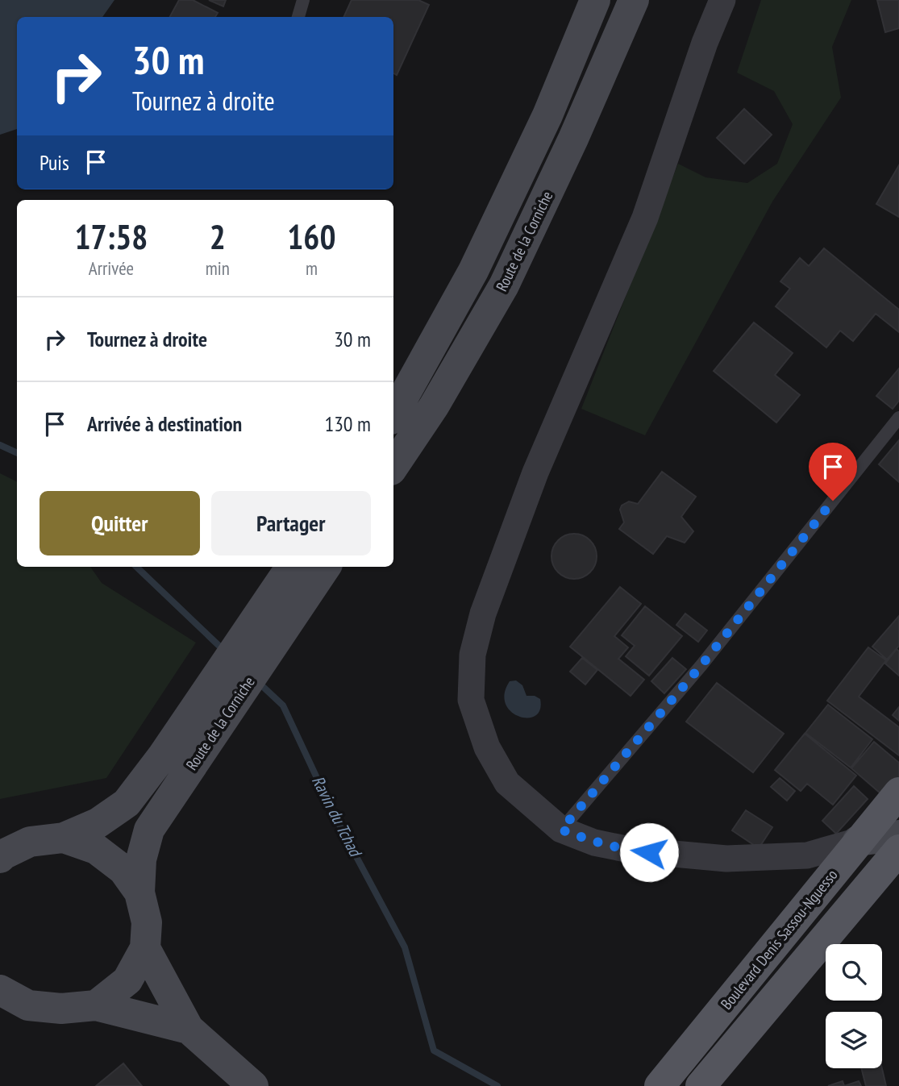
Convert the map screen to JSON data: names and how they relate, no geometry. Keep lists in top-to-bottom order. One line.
{"streets":{"main road":["Route de la Corniche","Boulevard Denis Sassou-Nguesso"]},"water":["Ravin du Tchad"],"page":{"turn":["30 m","Tournez à droite"],"then":"Puis","eta":["17:58","Arrivée","2","min","160","m"],"list":[{"name":"Tournez à droite","value":"30 m"},{"name":"Arrivée à destination","value":"130 m"}],"buttons":["Quitter","Partager"]}}
